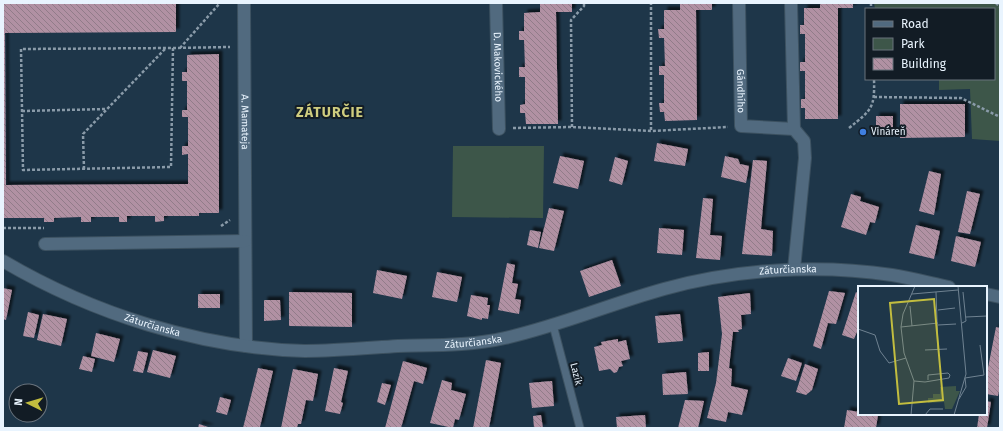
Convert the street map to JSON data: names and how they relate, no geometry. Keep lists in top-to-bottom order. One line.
{"streets":{"street":["D. Makovického","Gándhího","A. Mamateja","Záturčianska"],"lane":["Lazík"]},"crossings":[["A. Mamateja","Záturčianska"],["Záturčianska","Lazík"]],"districts":["ZÁTURČIE"],"places":["Vináreň"],"legend":["Road","Park","Building"],"north":"left"}
